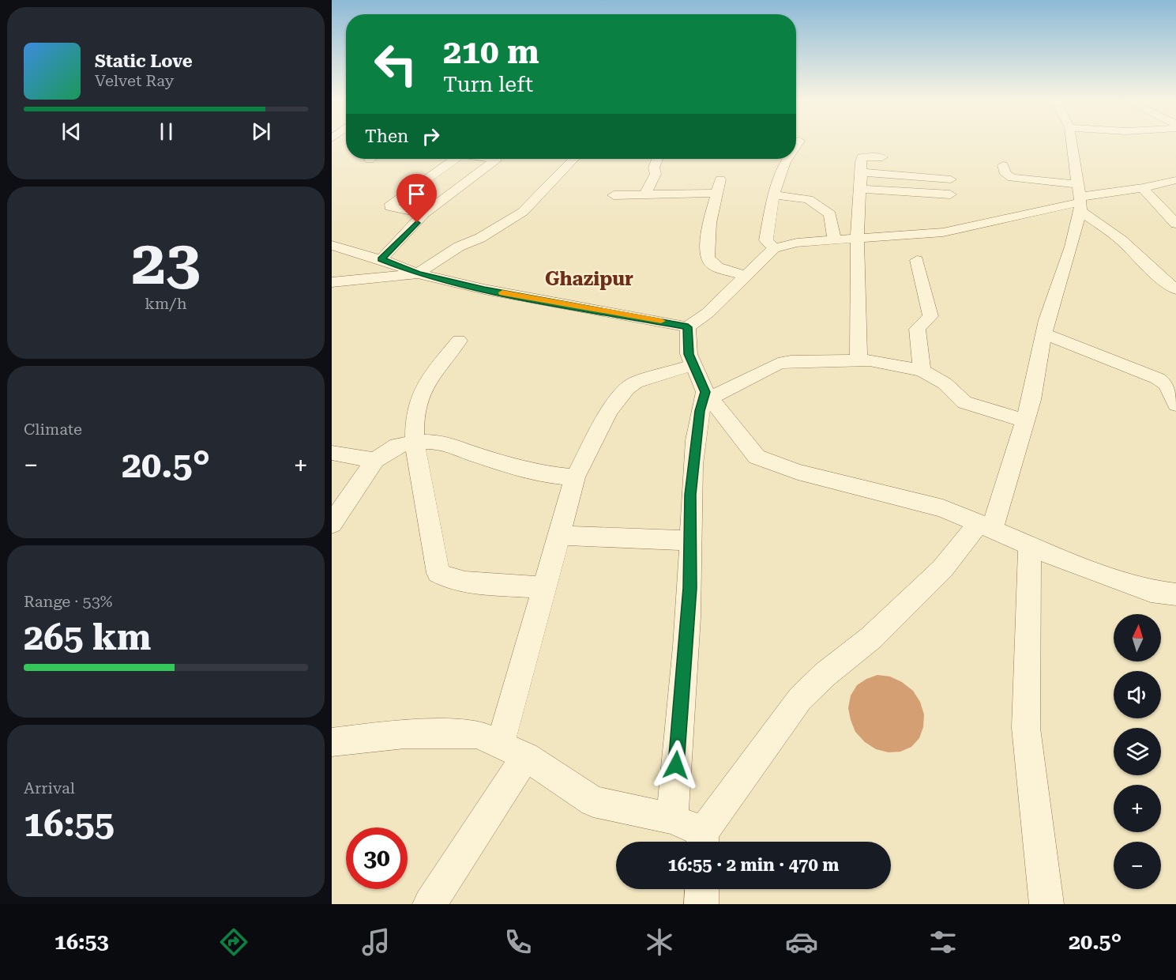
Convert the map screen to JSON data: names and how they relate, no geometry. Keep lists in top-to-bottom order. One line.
{"districts":["Ghazipur"],"north":"top","page":{"turn":["210 m","Turn left"],"song":["Static Love","Velvet Ray"],"then":"Then","tile":[["23","km/h"],"Climate",["Range · 53%","265 km"],["Arrival","16:55"]],"heat":["−","20.5°","+"],"map_buttons":["+","−"],"limit":"30","trip":"16:55 · 2 min · 470 m","tabs":["16:53","20.5°"]}}
